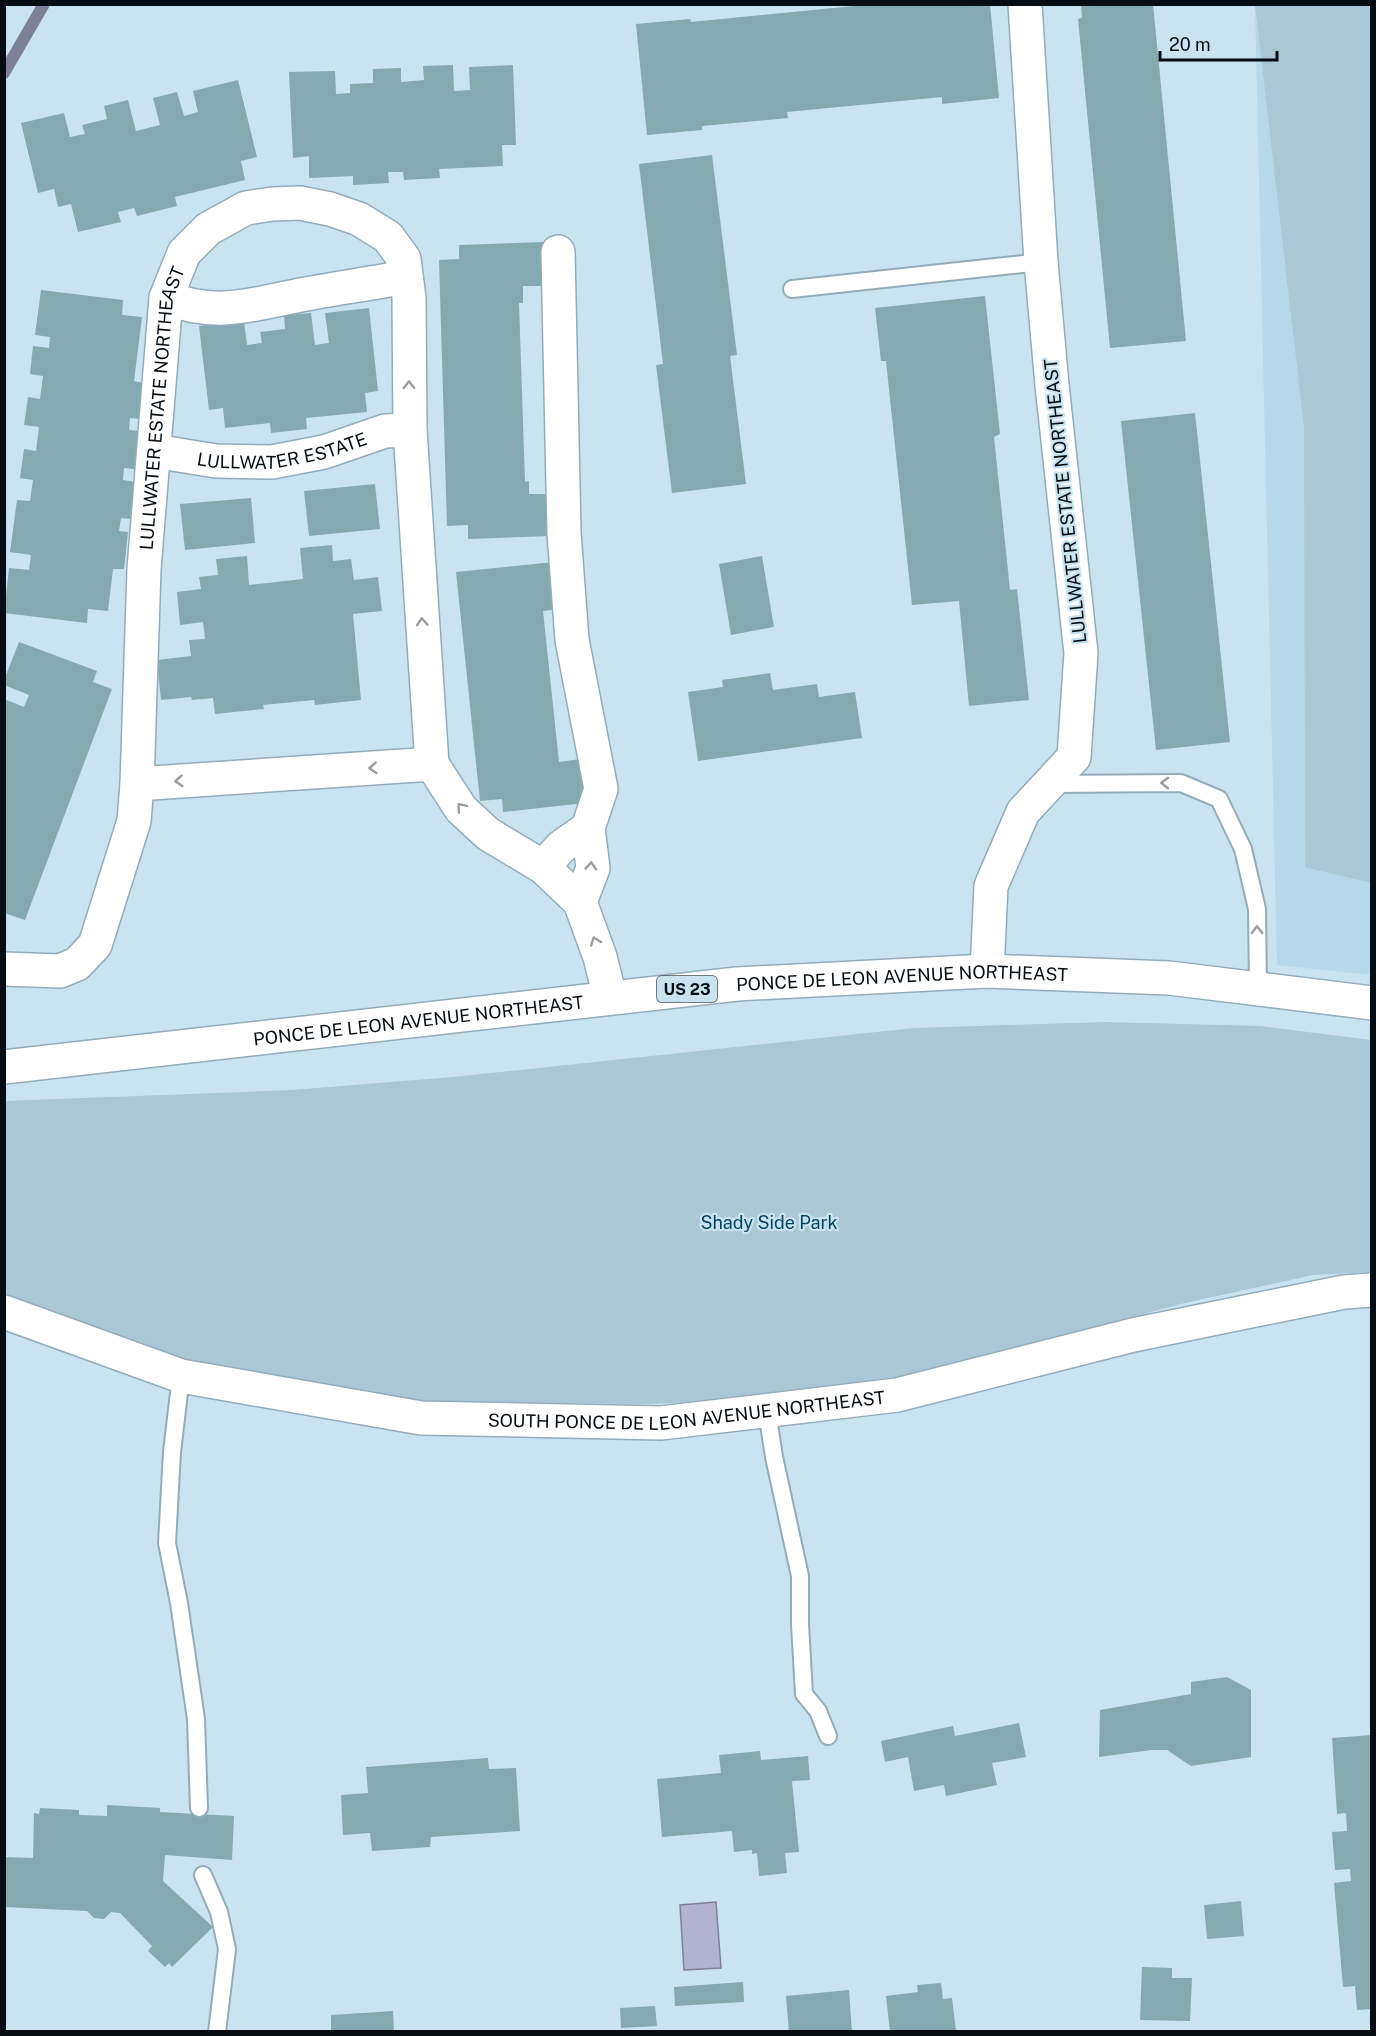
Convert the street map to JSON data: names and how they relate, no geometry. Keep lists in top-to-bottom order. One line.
{"streets":{"main road":["LULLWATER ESTATE NORTHEAST","LULLWATER ESTATE","PONCE DE LEON AVENUE NORTHEAST","US 23","SOUTH PONCE DE LEON AVENUE NORTHEAST"]},"crossings":[["LULLWATER ESTATE NORTHEAST","LULLWATER ESTATE"],["LULLWATER ESTATE NORTHEAST","PONCE DE LEON AVENUE NORTHEAST"]],"parks":["Shady Side Park"],"scale_bar":"20 m"}
